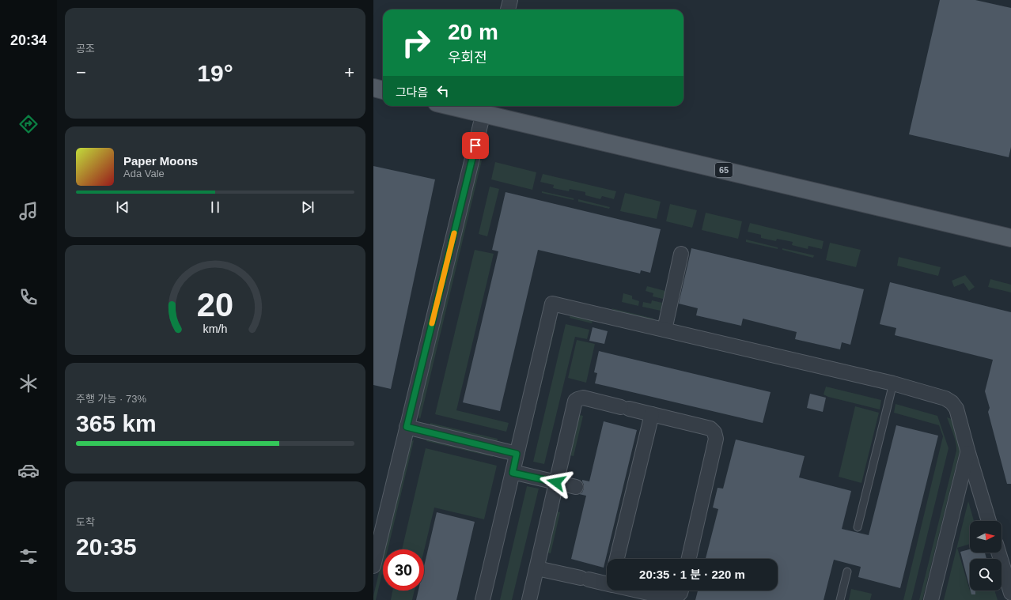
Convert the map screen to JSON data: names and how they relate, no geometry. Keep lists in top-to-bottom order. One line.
{"streets":{"main road":["65"]},"north":"right","page":{"tabs":"20:34","tile":["공조",["주행 가능 · 73%","365 km"],["도착","20:35"]],"turn":["20 m","우회전"],"heat":["−","19°","+"],"then":"그다음","song":["Paper Moons","Ada Vale"],"limit":"30","trip":"20:35 · 1 분 · 220 m","gauge":["20","km/h"]}}
